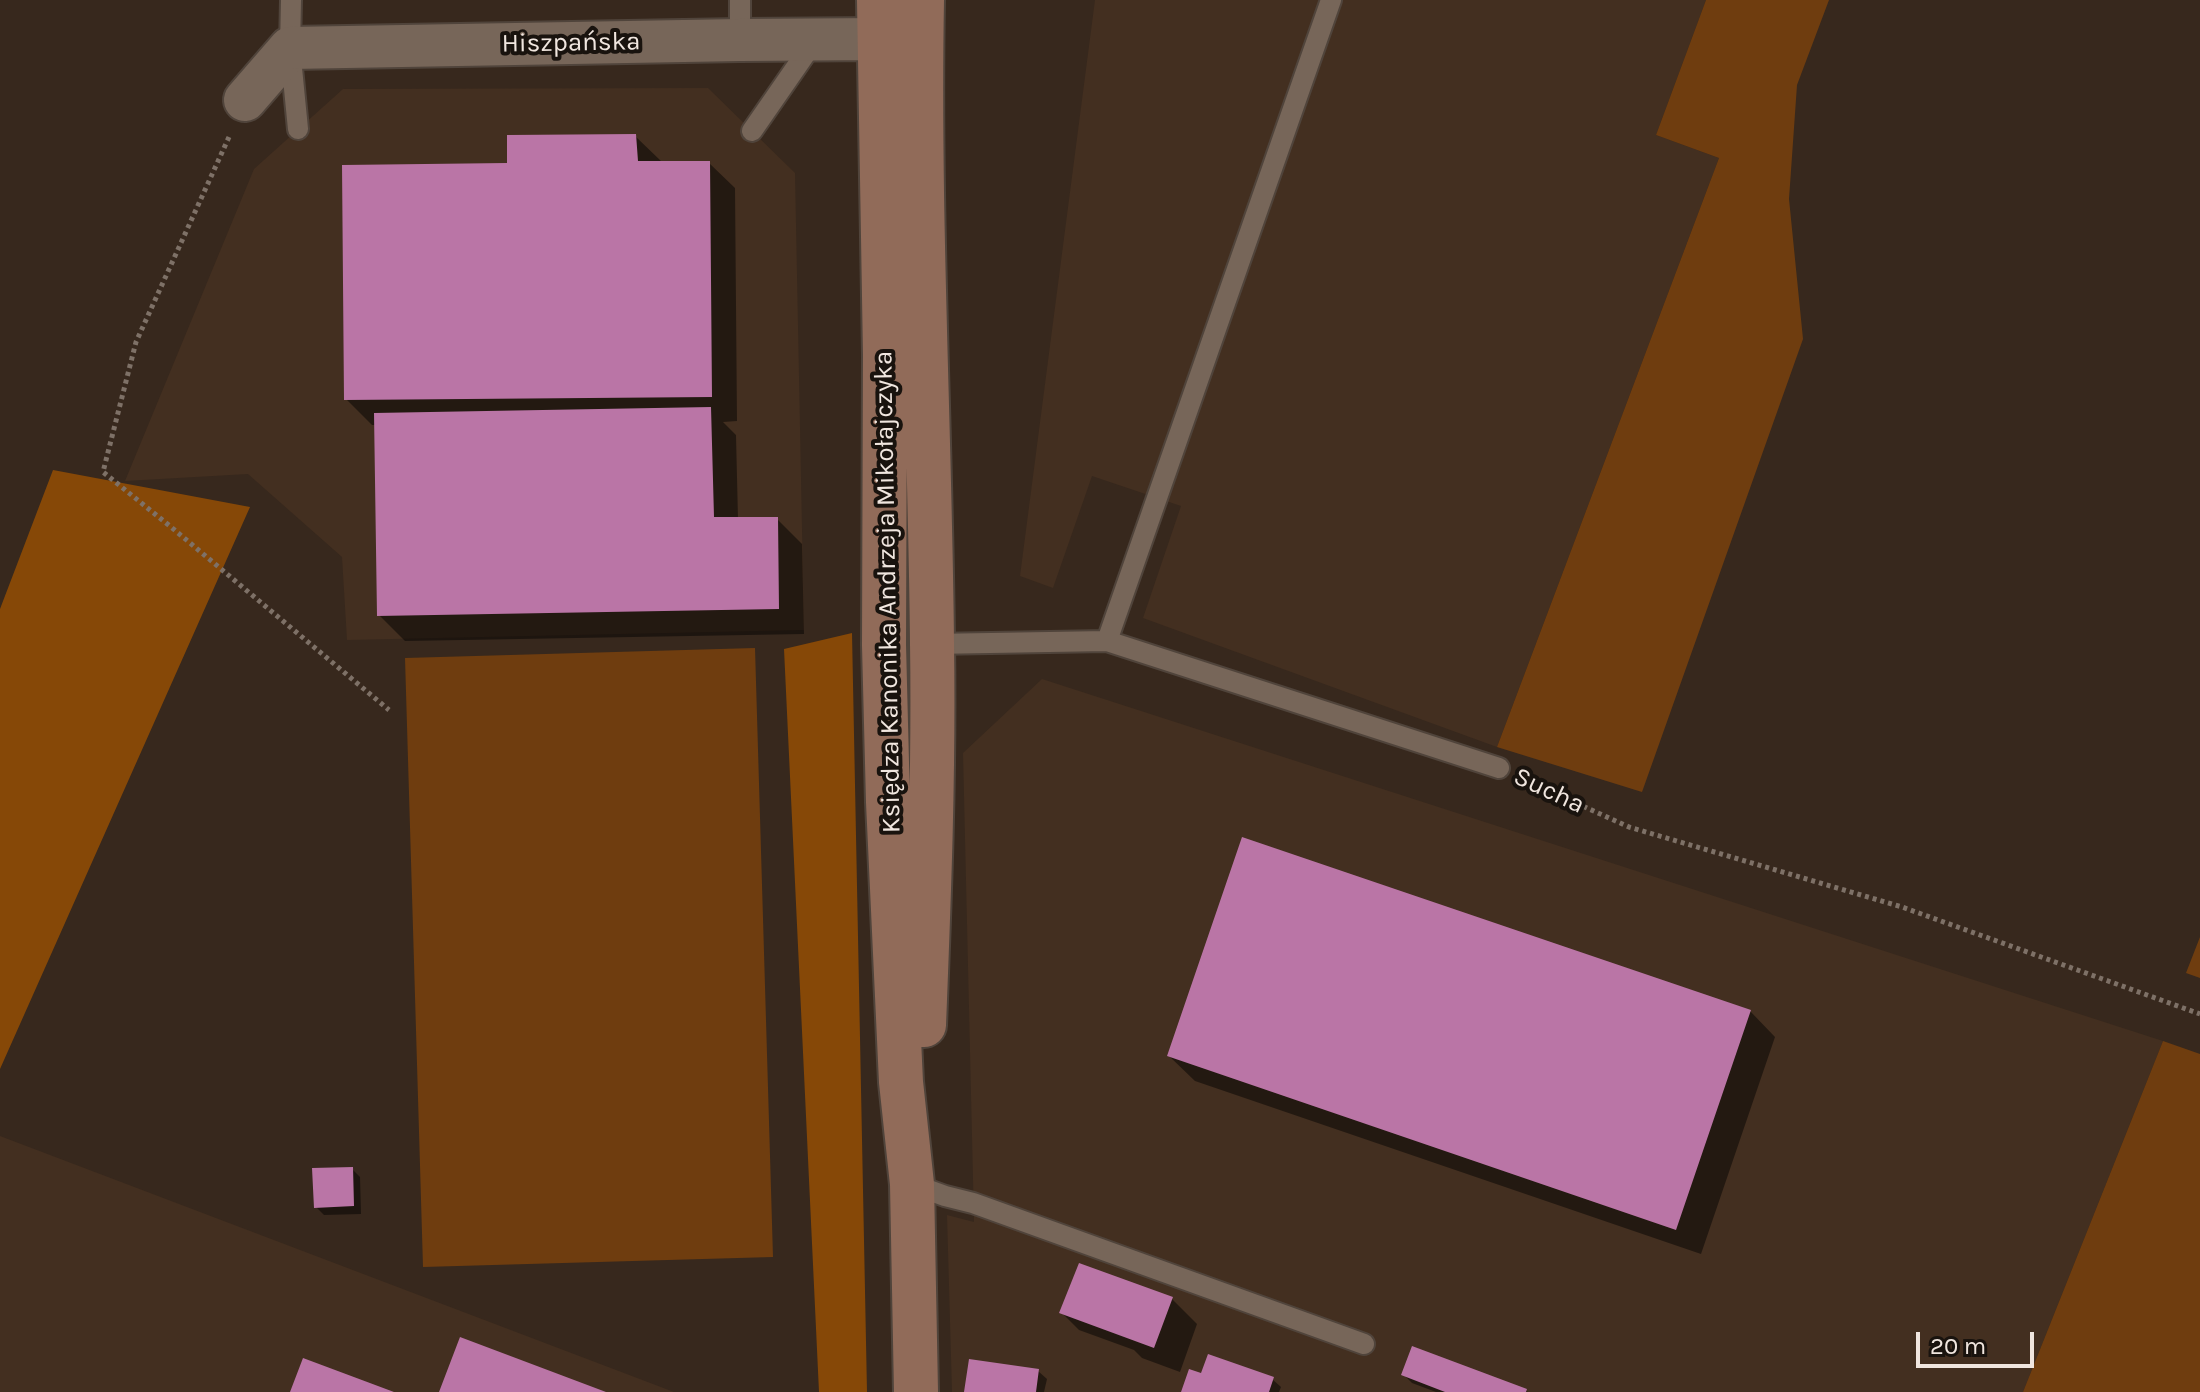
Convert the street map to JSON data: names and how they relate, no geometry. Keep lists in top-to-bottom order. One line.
{"streets":{"main road":["Księdza Kanonika Andrzeja Mikołajczyka"],"street":["Hiszpańska","Sucha"]},"crossings":[["Hiszpańska","Księdza Kanonika Andrzeja Mikołajczyka"],["Księdza Kanonika Andrzeja Mikołajczyka","Sucha"]],"scale_bar":"20 m"}
